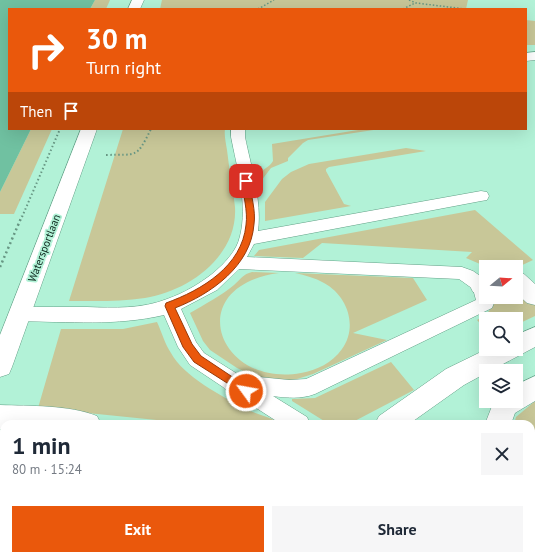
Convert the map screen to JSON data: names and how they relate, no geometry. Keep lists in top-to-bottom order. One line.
{"streets":{"street":["Watersportlaan"]},"north":"right","page":{"turn":["30 m","Turn right"],"then":"Then","heading":["1 min","80 m · 15:24"],"buttons":["Exit","Share"]}}
